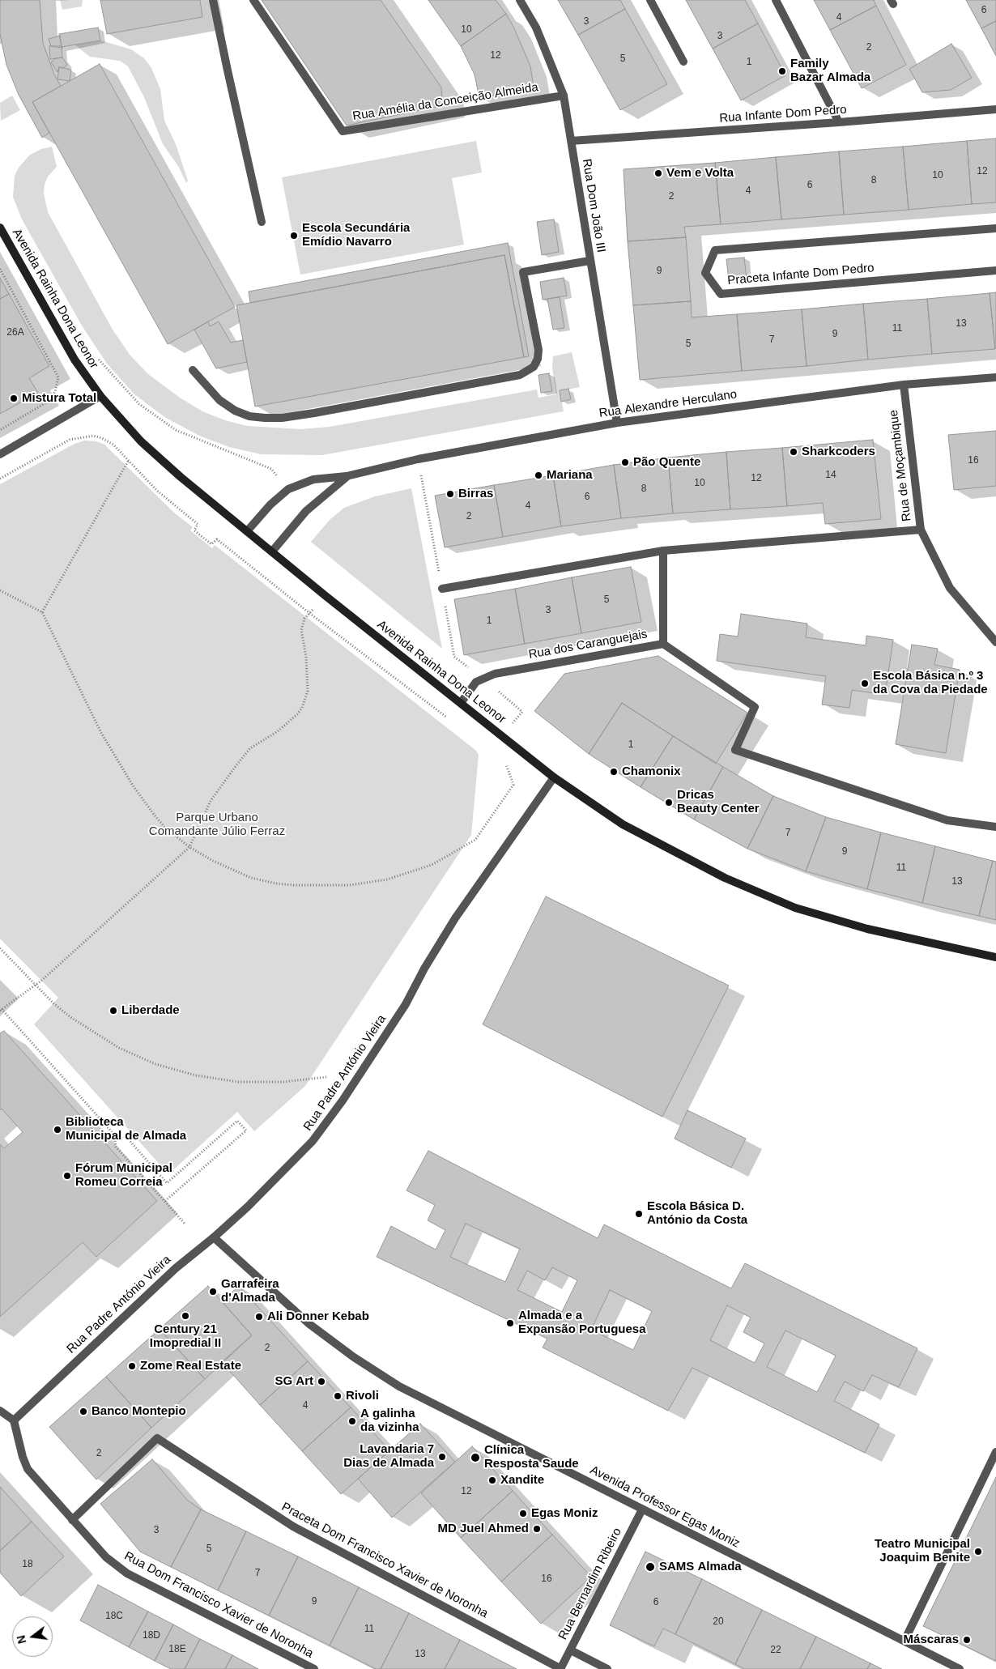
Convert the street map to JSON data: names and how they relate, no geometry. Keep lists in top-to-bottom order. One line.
{"streets":{"main road":["Avenida Rainha Dona Leonor"],"street":["Rua Amélia da Conceição Almeida","Rua Infante Dom Pedro","Rua Dom João III","Praceta Infante Dom Pedro","Rua Alexandre Herculano","Rua de Moçambique","Rua dos Caranguejais","Rua Padre António Vieira","Avenida Professor Egas Moniz","Praceta Dom Francisco Xavier de Noronha","Rua Bernardim Ribeiro","Rua Dom Francisco Xavier de Noronha"]},"crossings":[["Rua Amélia da Conceição Almeida","Rua Dom João III"],["Rua Infante Dom Pedro","Rua Dom João III"],["Rua Dom João III","Rua Alexandre Herculano"],["Avenida Rainha Dona Leonor","Rua Alexandre Herculano"],["Avenida Rainha Dona Leonor","Rua dos Caranguejais"],["Avenida Rainha Dona Leonor","Rua Padre António Vieira"],["Rua Alexandre Herculano","Rua de Moçambique"],["Rua Padre António Vieira","Avenida Professor Egas Moniz"],["Rua Padre António Vieira","Rua Dom Francisco Xavier de Noronha"],["Avenida Professor Egas Moniz","Rua Bernardim Ribeiro"],["Praceta Dom Francisco Xavier de Noronha","Rua Bernardim Ribeiro"],["Praceta Dom Francisco Xavier de Noronha","Rua Dom Francisco Xavier de Noronha"]],"parks":["Parque Urbano Comandante Júlio Ferraz"],"places":["Family Bazar Almada","Vem e Volta","Escola Secundária Emídio Navarro","Mistura Total","Sharkcoders","Pão Quente","Mariana","Birras","Escola Básica n.º 3 da Cova da Piedade","Chamonix","Dricas Beauty Center","Liberdade","Biblioteca Municipal de Almada","Fórum Municipal Romeu Correia","Escola Básica D. António da Costa","Garrafeira d'Almada","Century 21 Imopredial II","Ali Donner Kebab","Almada e a Expansão Portuguesa","Zome Real Estate","SG Art","Rivoli","Banco Montepio","A galinha da vizinha","Lavandaria 7 Dias de Almada","Clínica Resposta Saude","Xandite","Egas Moniz","MD Juel Ahmed","Teatro Municipal Joaquim Benite","SAMS Almada","Máscaras"],"house_numbers":["6","4","3","10","3","2","12","5","1","12","10","8","6","4","2","9","13","11","26A","9","7","5","16","14","12","10","8","6","4","2","5","3","1","1","7","9","11","13","2","4","2","12","3","5","18","7","16","9","6","18C","20","11","18D","18E","22","13"],"north":"left"}
